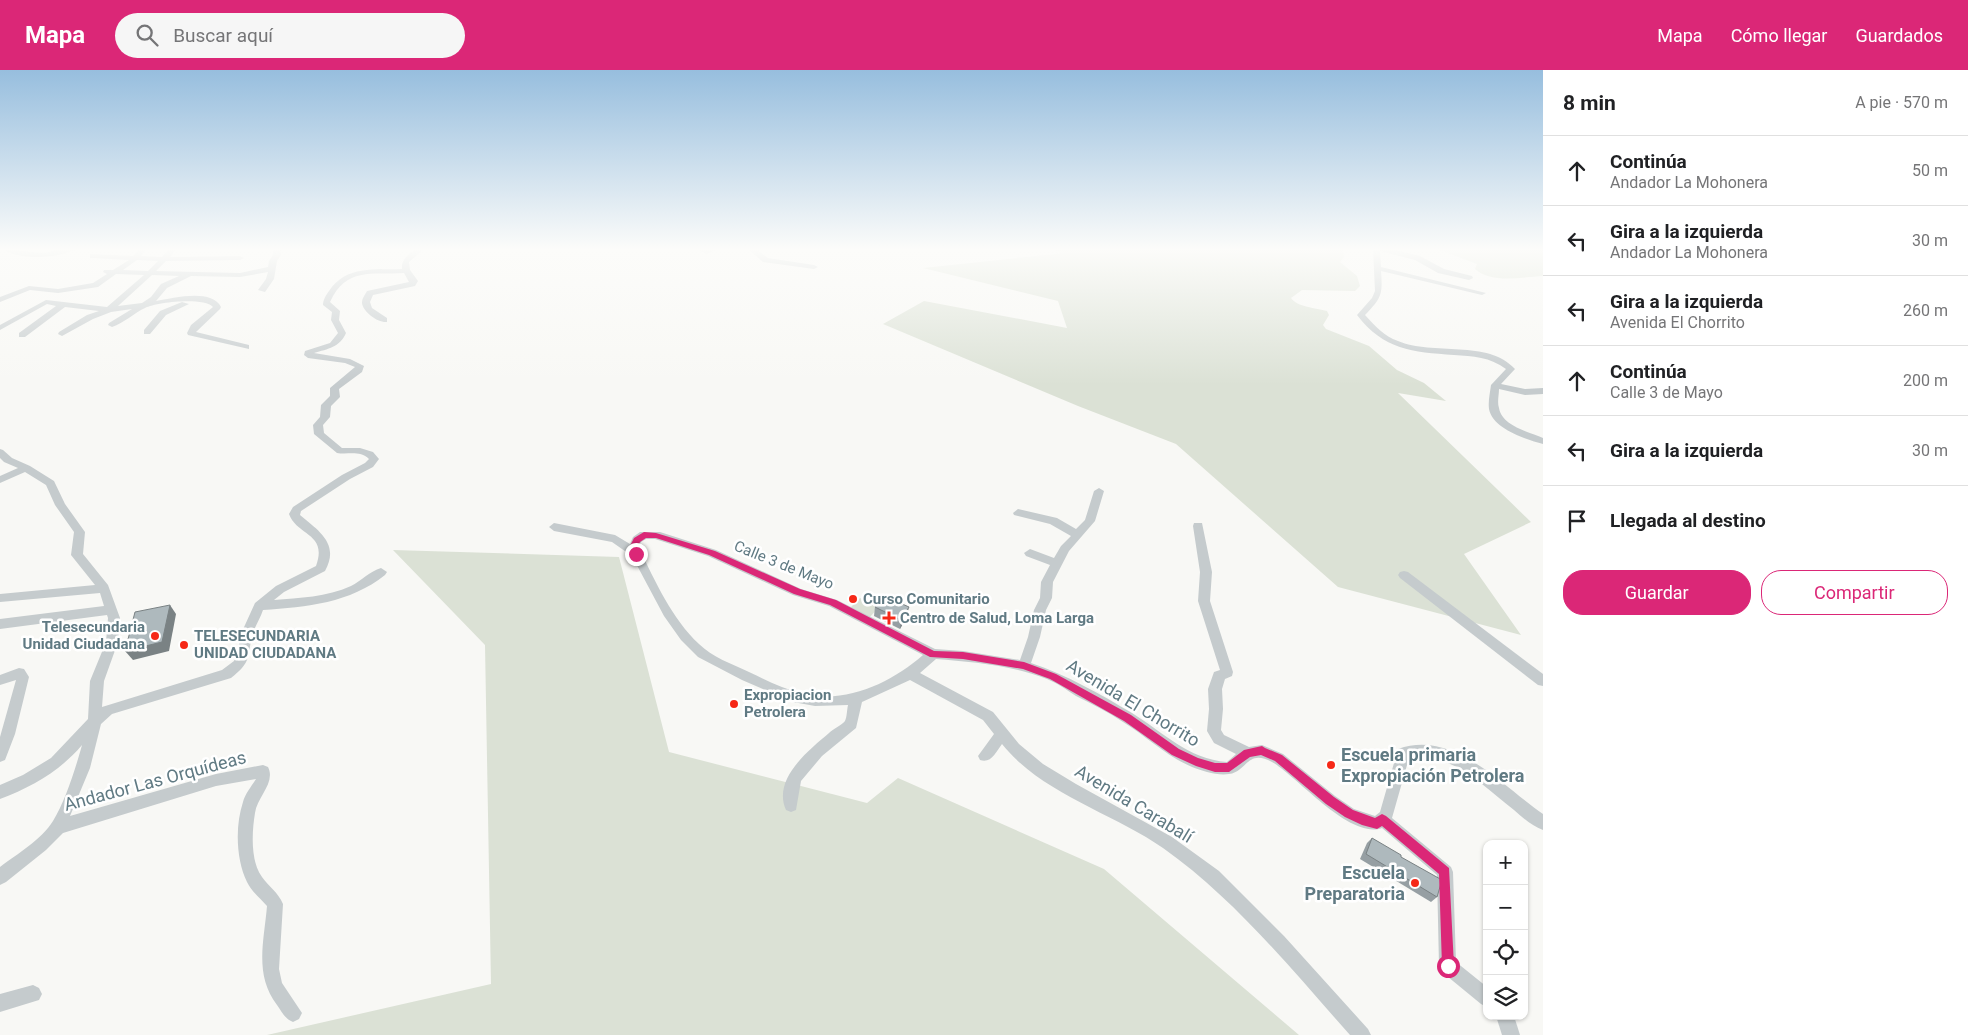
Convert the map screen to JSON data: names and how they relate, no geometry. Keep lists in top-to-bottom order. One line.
{"streets":{"street":["Calle 3 de Mayo","Avenida El Chorrito","Andador Las Orquídeas","Avenida Carabalí"]},"crossings":[["Calle 3 de Mayo","Avenida El Chorrito"]],"places":{"other":["Curso Comunitario","Telesecundaria Unidad Ciudadana","TELESECUNDARIA UNIDAD CIUDADANA","Expropiacion Petrolera","Escuela primaria Expropiación Petrolera","Escuela Preparatoria"],"health":["Centro de Salud, Loma Larga"]},"page":{"header":"Mapa","search":"Buscar aquí","nav":["Mapa","Cómo llegar","Guardados"],"heading":["8 min","A pie · 570 m"],"list":[["Continúa","Andador La Mohonera","50 m"],["Gira a la izquierda","Andador La Mohonera","30 m"],["Gira a la izquierda","Avenida El Chorrito","260 m"],["Continúa","Calle 3 de Mayo","200 m"],["Gira a la izquierda","30 m"],"Llegada al destino"],"buttons":["Guardar","Compartir"],"map_buttons":["+","−"]}}
